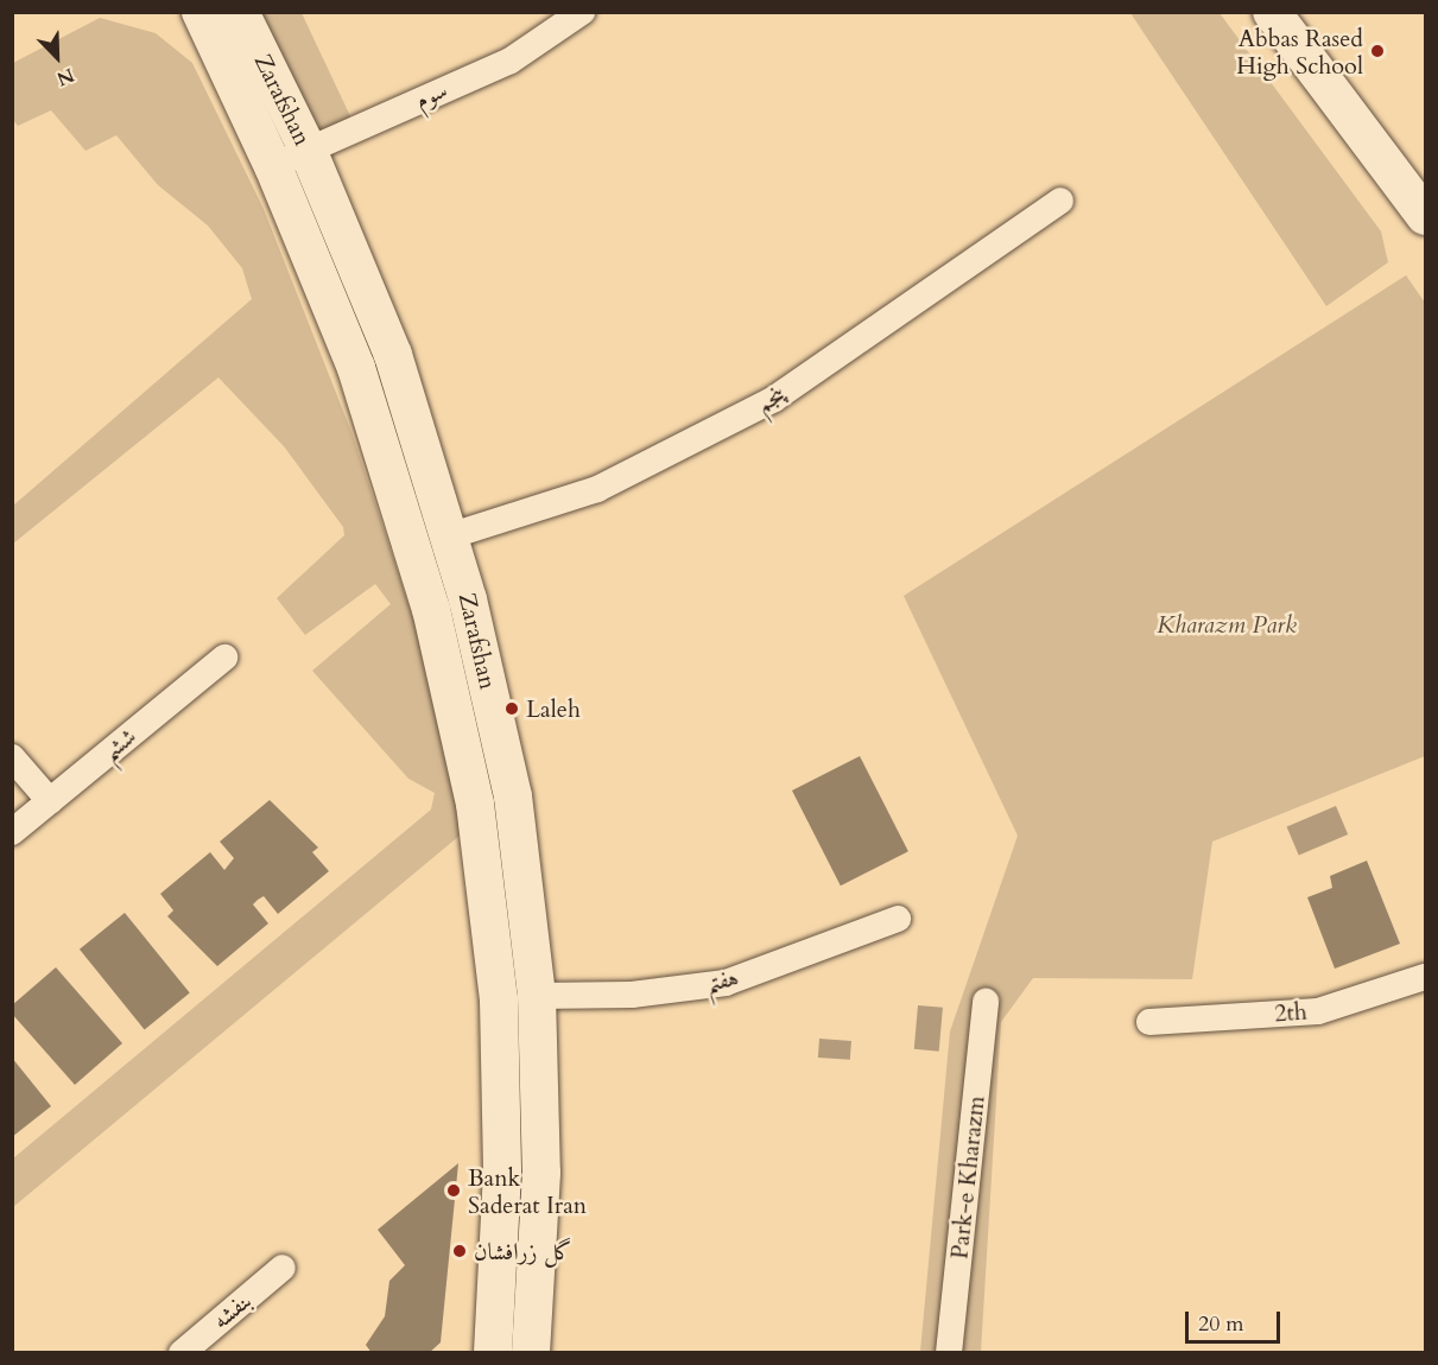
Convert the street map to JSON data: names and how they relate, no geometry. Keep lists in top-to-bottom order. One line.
{"streets":{"street":["سوم","Zarafshan","پنجم","ششم","هفتم","2th","Park-e Kharazm","بنفشه"]},"crossings":[["سوم","Zarafshan"],["Zarafshan","پنجم"],["Zarafshan","هفتم"]],"parks":["Kharazm Park"],"places":["Abbas Rased High School","Laleh","Bank Saderat Iran","گل زرافشان"],"scale_bar":"20 m","north":"bottom right"}
